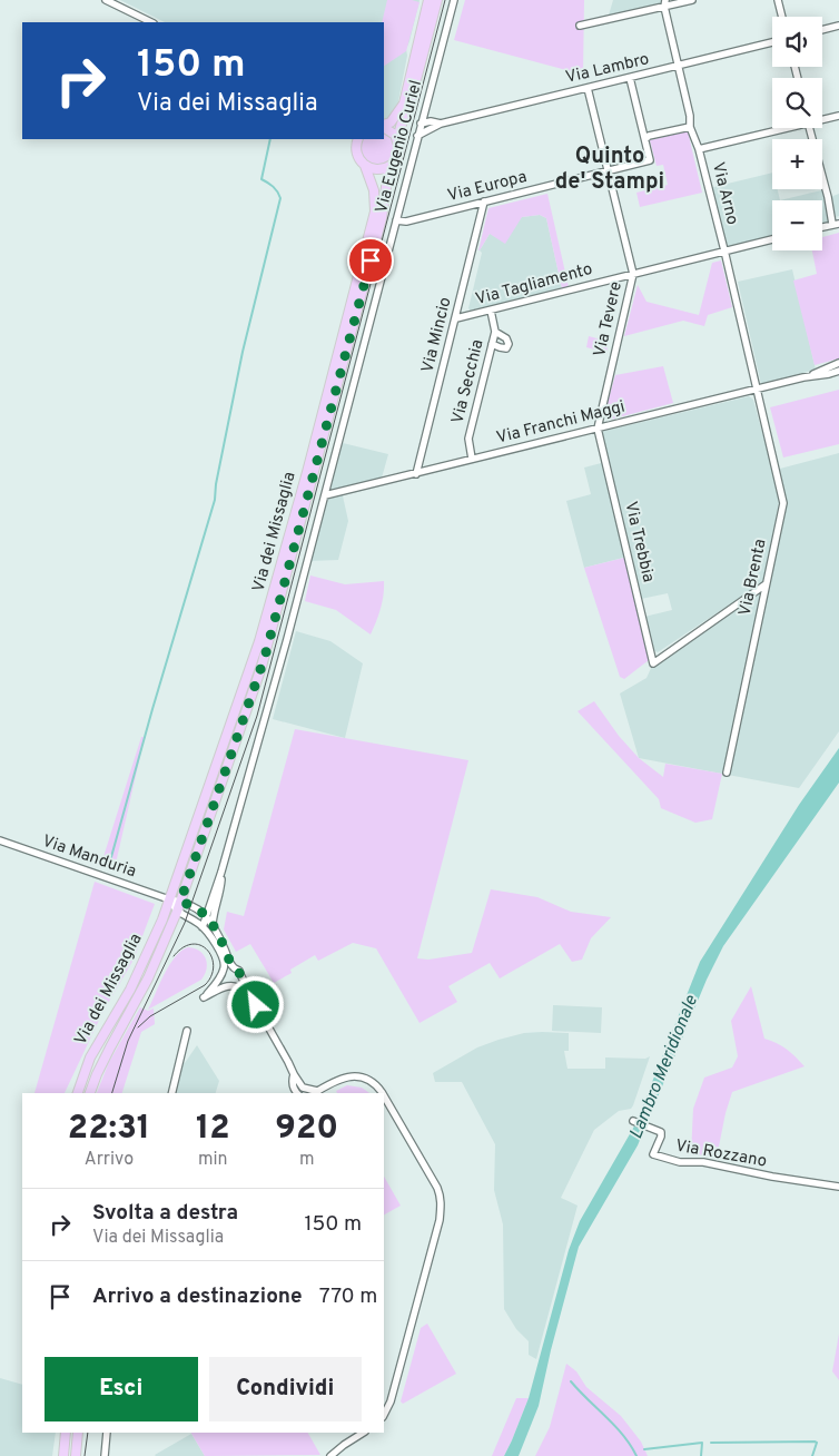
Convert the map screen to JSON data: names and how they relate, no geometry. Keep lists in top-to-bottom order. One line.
{"streets":{"main road":["Via Eugenio Curiel","Via dei Missaglia"],"street":["Via Lambro","Via Europa","Via Arno","Via Tagliamento","Via Tevere","Via Mincio","Via Secchia","Via Franchi Maggi","Via Trebbia","Via Brenta","Via Manduria","Via Rozzano"]},"crossings":[["Via Lambro","Via Arno"],["Via Lambro","Via Tevere"],["Via Eugenio Curiel","Via Europa"],["Via Eugenio Curiel","Via Franchi Maggi"],["Via Eugenio Curiel","Via dei Missaglia"],["Via Europa","Via Tevere"],["Via Europa","Via Mincio"],["Via Arno","Via Tagliamento"],["Via Arno","Via Franchi Maggi"],["Via Arno","Via Brenta"],["Via Tagliamento","Via Tevere"],["Via Tagliamento","Via Mincio"],["Via Tagliamento","Via Secchia"],["Via Tevere","Via Franchi Maggi"],["Via Tevere","Via Trebbia"],["Via Mincio","Via Franchi Maggi"],["Via Secchia","Via Franchi Maggi"],["Via Franchi Maggi","Via Trebbia"],["Via Franchi Maggi","Via Brenta"],["Via dei Missaglia","Via Manduria"],["Via Trebbia","Via Brenta"]],"districts":["Quinto de' Stampi"],"water":["Lambro Meridionale"],"page":{"map_buttons":["+","−"],"turn":["150 m","Via dei Missaglia"],"eta":["22:31","Arrivo","12","min","920","m"],"list":[{"name":"Svolta a destra","note":"Via dei Missaglia","value":"150 m"},{"name":"Arrivo a destinazione","value":"770 m"}],"buttons":["Esci","Condividi"]}}
